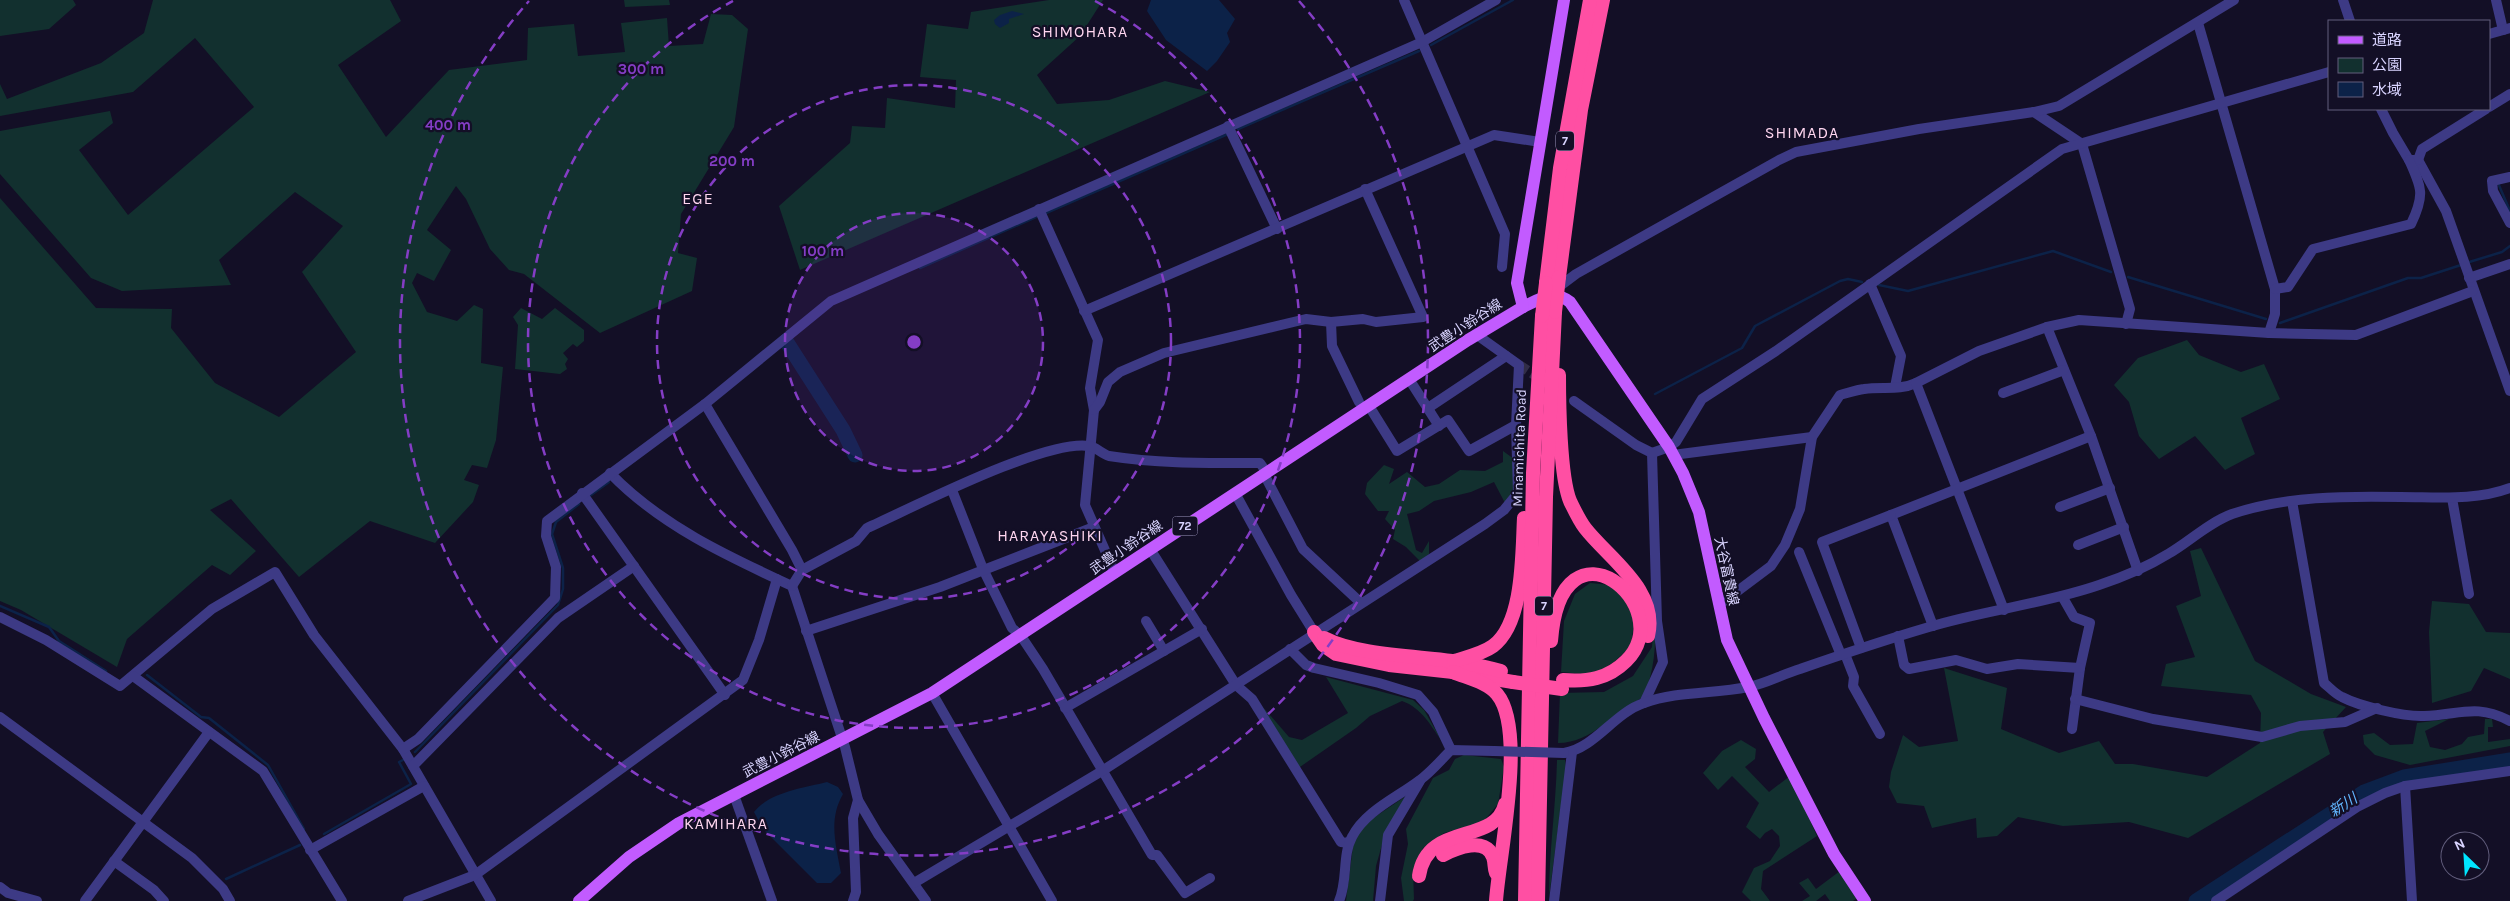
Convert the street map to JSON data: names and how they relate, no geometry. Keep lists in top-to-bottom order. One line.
{"streets":{"highway":["7","Minamichita Road"],"main road":["武豊小鈴谷線","72","大谷富貴線"]},"crossings":[["Minamichita Road","大谷富貴線"]],"districts":["SHIMOHARA","SHIMADA","EGE","HARAYASHIKI","KAMIHARA"],"water":["新川"],"legend":["道路","公園","水域"],"north":"top left","rings":["300 m","400 m","200 m","100 m"]}
